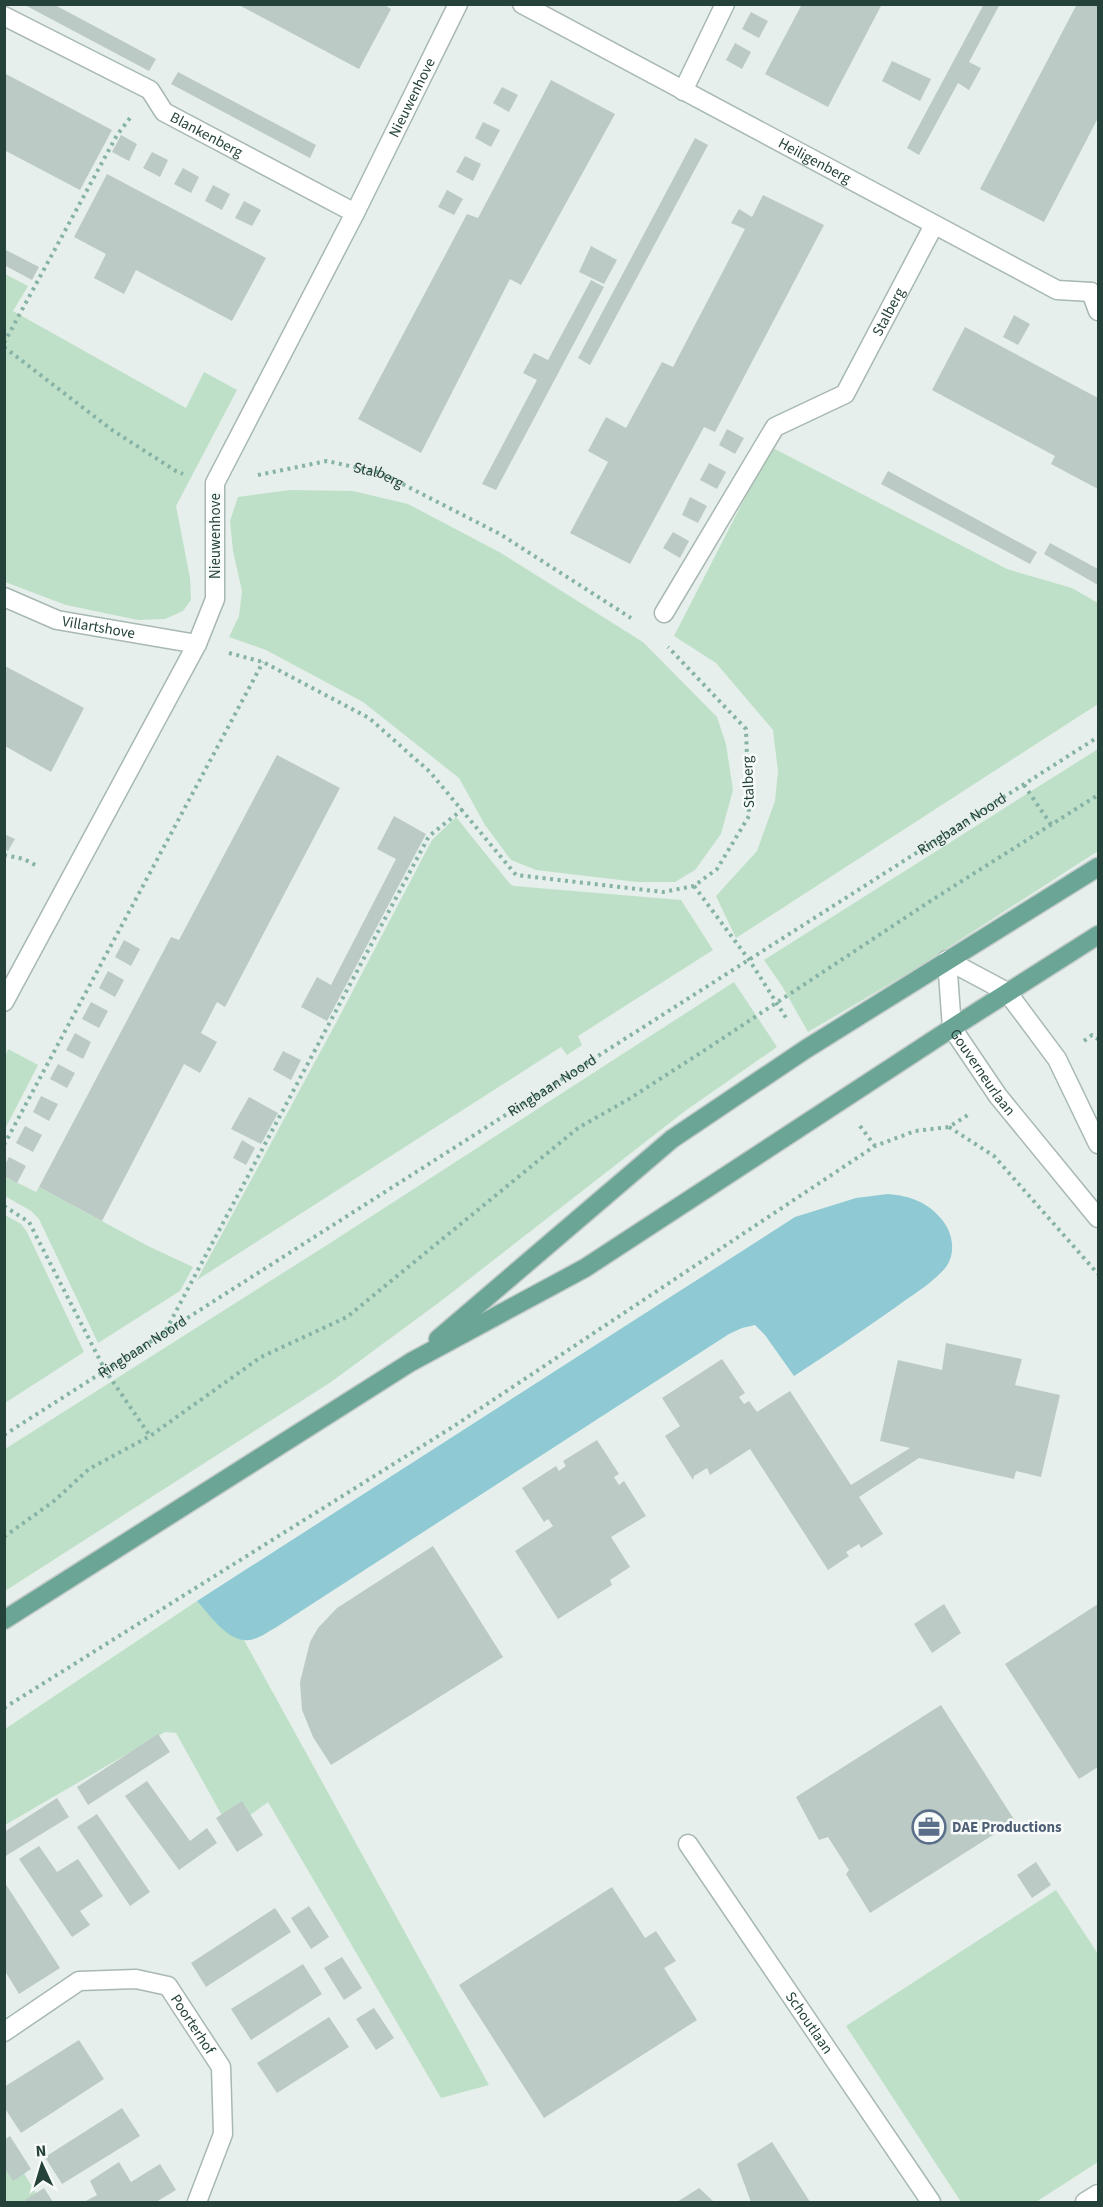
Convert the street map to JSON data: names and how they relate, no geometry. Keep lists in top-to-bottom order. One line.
{"streets":{"street":["Nieuwenhove","Blankenberg","Heiligenberg","Stalberg","Villartshove","Gouverneurlaan","Schoutlaan","Poorterhof"],"path":["Ringbaan Noord"]},"crossings":[["Nieuwenhove","Blankenberg"],["Nieuwenhove","Stalberg"],["Nieuwenhove","Villartshove"],["Heiligenberg","Stalberg"],["Stalberg","Villartshove"]],"places":{"office":["DAE Productions"]},"north":"top"}
